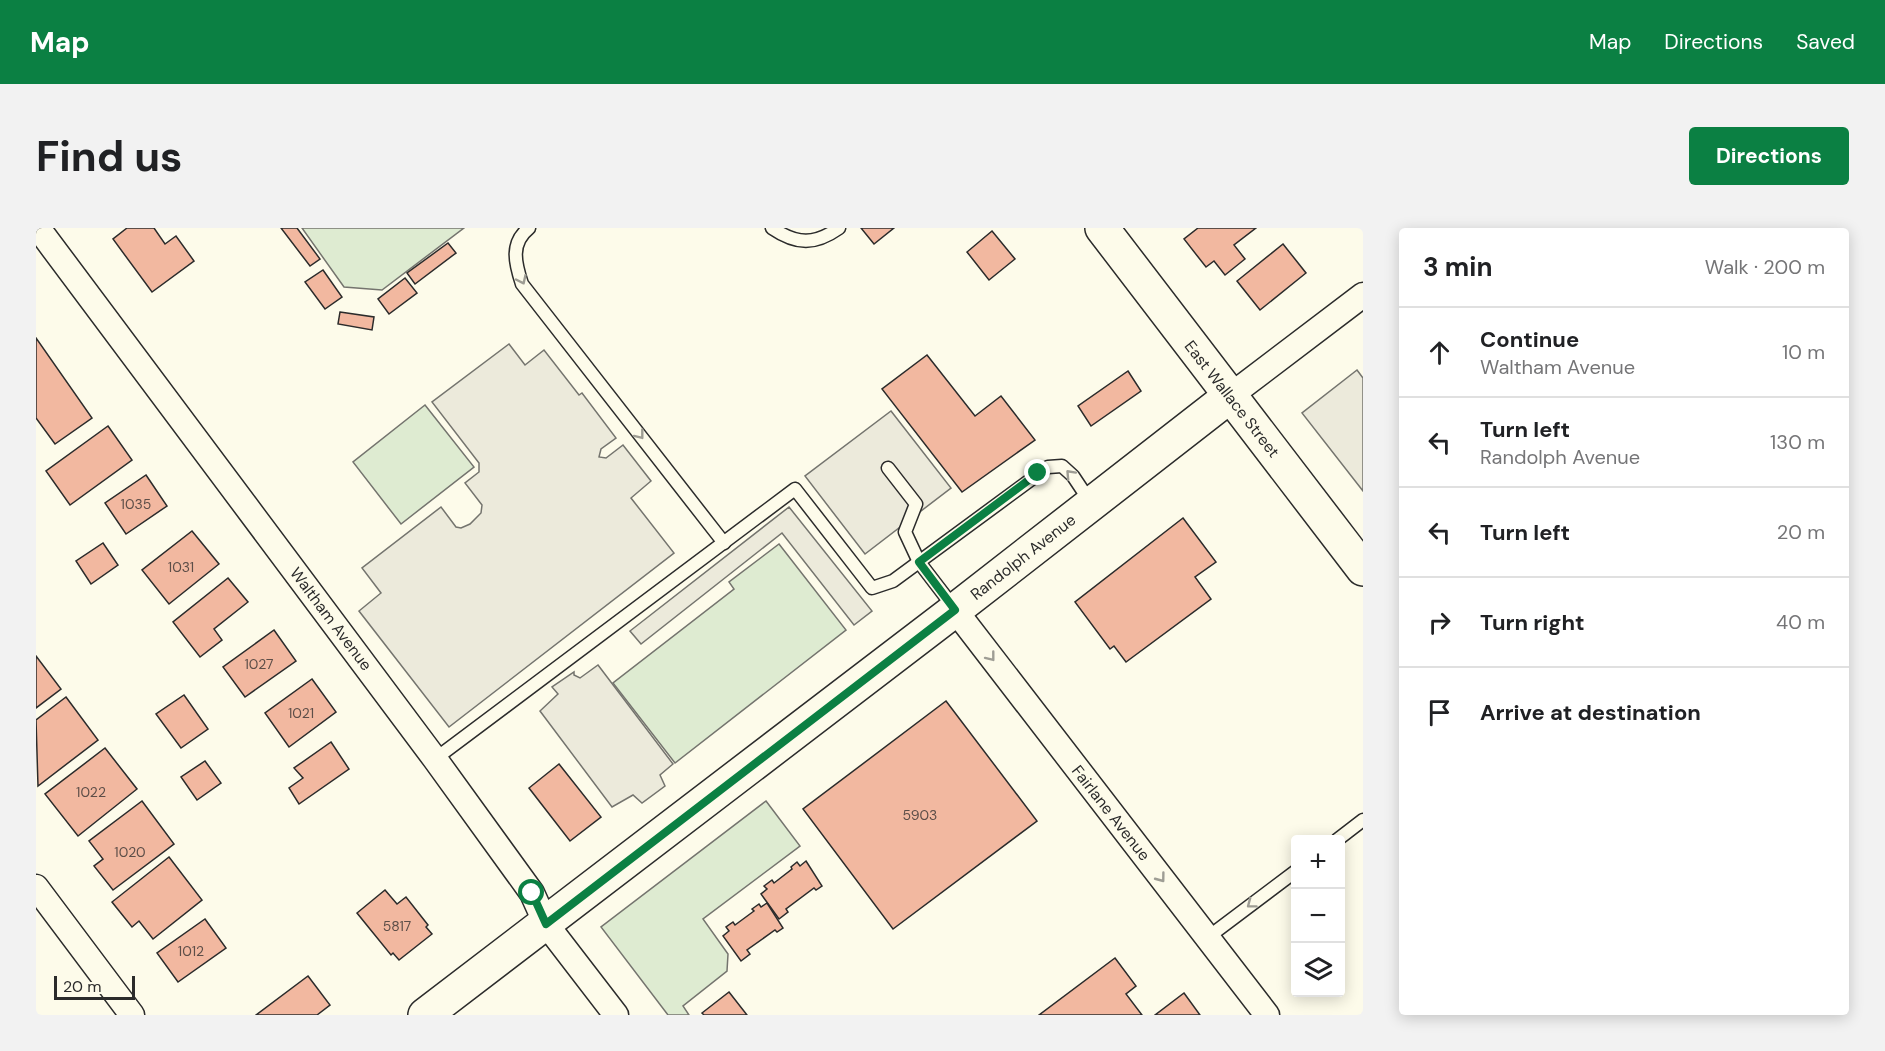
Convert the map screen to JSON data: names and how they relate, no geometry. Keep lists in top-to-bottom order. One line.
{"streets":{"street":["East Wallace Street","Randolph Avenue","Waltham Avenue","Fairlane Avenue"]},"crossings":[["East Wallace Street","Randolph Avenue"],["Randolph Avenue","Waltham Avenue"],["Randolph Avenue","Fairlane Avenue"]],"one_way":["Fairlane Avenue"],"house_numbers":["1035","1031","1027","1021","1022","5903","1020","5817","1012"],"scale_bar":"20 m","page":{"header":"Map","nav":["Map","Directions","Saved"],"buttons":"Directions","title":"Find us","heading":["3 min","Walk · 200 m"],"list":[["Continue","Waltham Avenue","10 m"],["Turn left","Randolph Avenue","130 m"],["Turn left","20 m"],["Turn right","40 m"],"Arrive at destination"],"map_buttons":["+","−"],"scale":"20 m"}}
